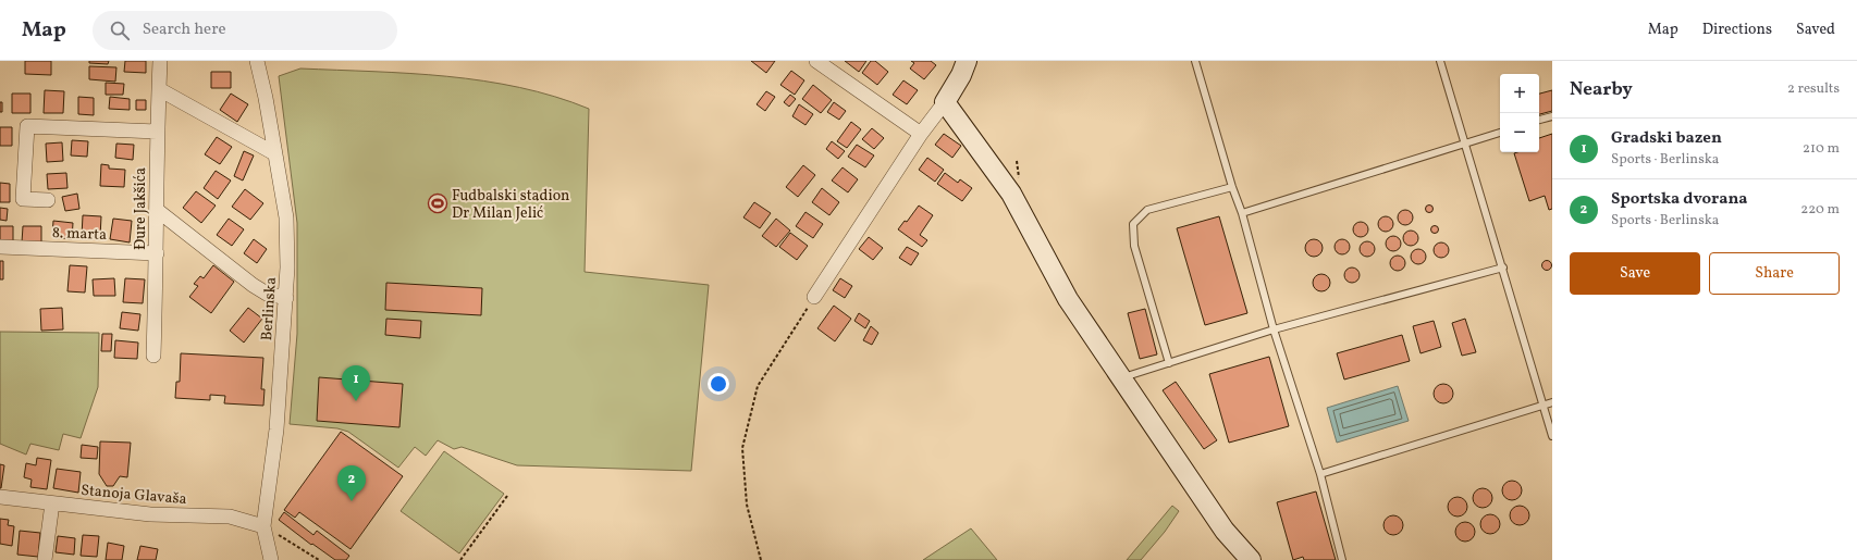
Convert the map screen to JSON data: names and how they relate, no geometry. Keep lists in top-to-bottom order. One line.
{"streets":{"street":["Đure Jakšića","8. marta","Berlinska","Stanoja Glavaša"]},"crossings":[["Đure Jakšića","8. marta"],["Berlinska","Stanoja Glavaša"]],"places":{"sports":["Fudbalski stadion Dr Milan Jelić"]},"page":{"header":"Map","search":"Search here","nav":["Map","Directions","Saved"],"heading":["Nearby","2 results"],"map_buttons":["+","−"],"list":[{"mark":"1","name":"Gradski bazen","note":"Sports · Berlinska","value":"210 m"},{"mark":"2","name":"Sportska dvorana","note":"Sports · Berlinska","value":"220 m"}],"buttons":["Save","Share"],"pins":["1","2"]}}
